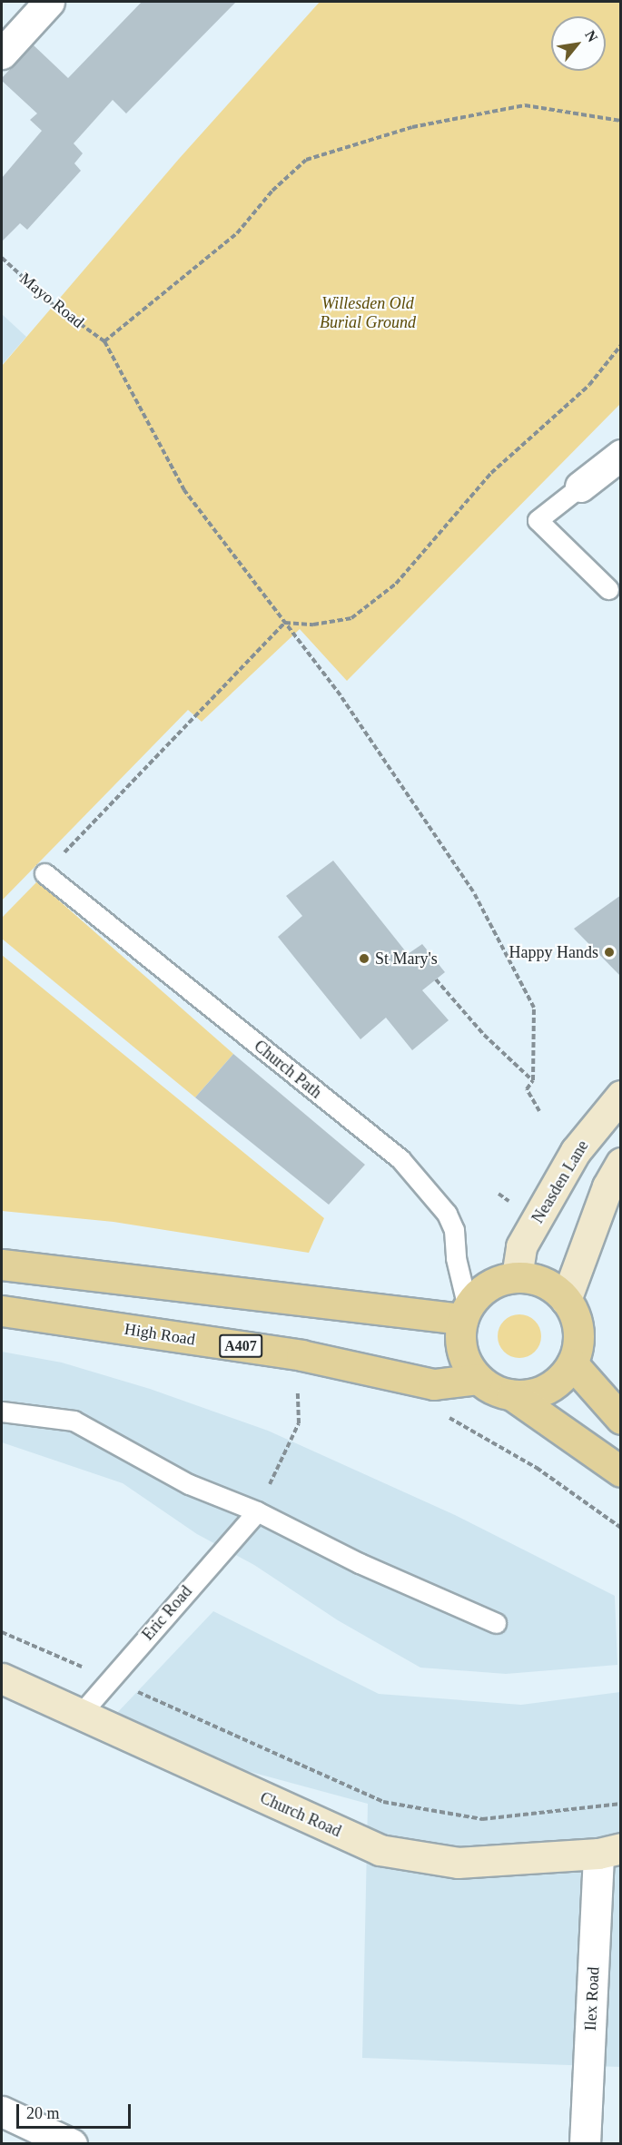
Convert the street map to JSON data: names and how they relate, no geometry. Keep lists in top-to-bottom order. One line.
{"streets":{"main road":["High Road","A407"],"street":["Neasden Lane","Church Road","Ilex Road"],"lane":["Church Path","Eric Road"],"path":["Mayo Road"]},"crossings":[["Church Path","Neasden Lane"],["Church Path","High Road"],["Neasden Lane","High Road"],["Eric Road","Church Road"],["Church Road","Ilex Road"]],"parks":["Willesden Old Burial Ground"],"places":["Happy Hands","St Mary's"],"scale_bar":"20 m","north":"top right"}
